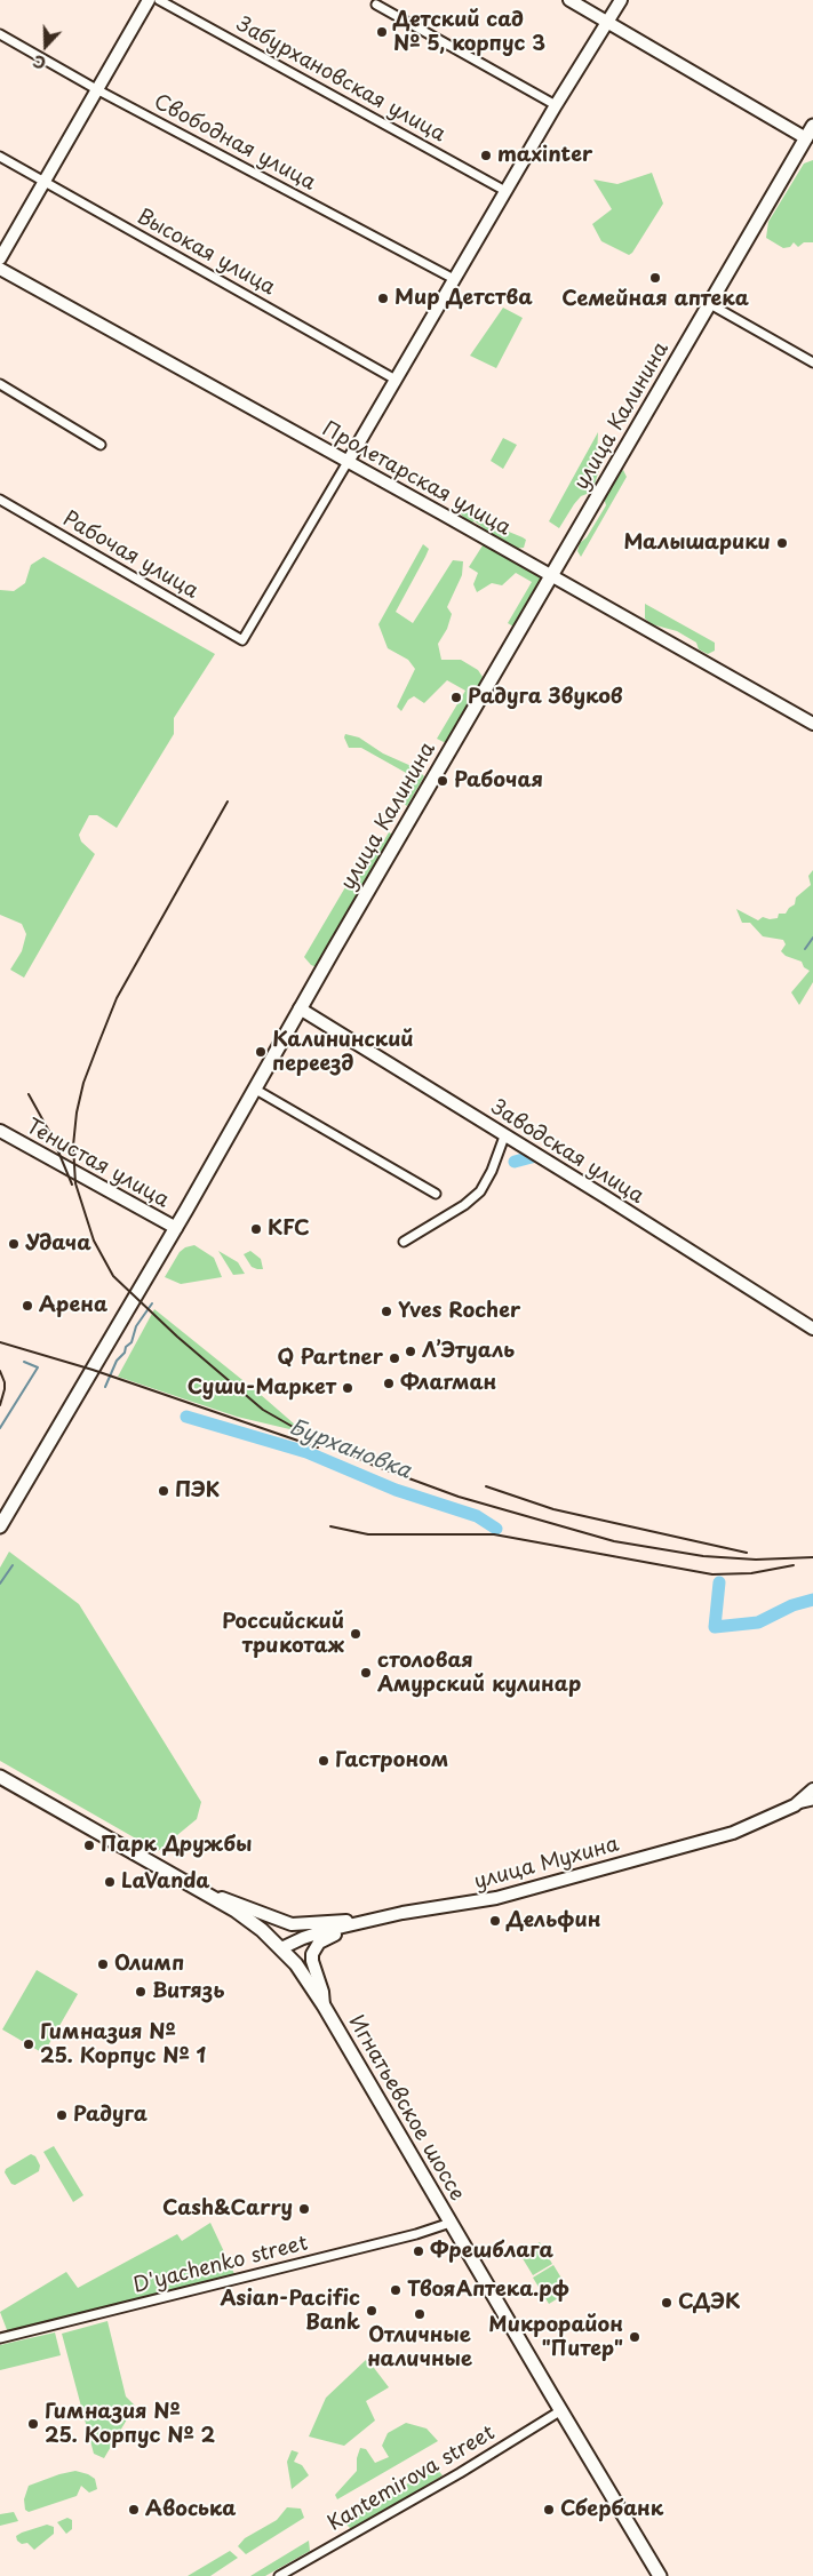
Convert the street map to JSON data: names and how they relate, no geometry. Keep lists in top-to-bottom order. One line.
{"streets":{"main road":["улица Калинина","Игнатьевское шоссе"],"street":["Забурхановская улица","Свободная улица","Высокая улица","Пролетарская улица","Рабочая улица","Заводская улица","Тенистая улица","улица Мухина","D'yachenko street","Kantemirova street"]},"crossings":[["улица Калинина","Пролетарская улица"],["улица Калинина","Заводская улица"],["улица Калинина","Тенистая улица"],["Пролетарская улица","Рабочая улица"],["улица Мухина","Игнатьевское шоссе"],["Игнатьевское шоссе","D'yachenko street"],["Игнатьевское шоссе","Kantemirova street"]],"water":["Бурхановка"],"places":["Детский сад № 5, корпус 3","maxinter","Семейная аптека","Мир Детства","Малышарики","Радуга Звуков","Рабочая","Калининский переезд","KFC","Удача","Арена","Yves Rocher","Л’Этуаль","Q Partner","Флагман","Суши-Маркет","ПЭК","Российский трикотаж","столовая Амурский кулинар","Гастроном","Парк Дружбы","LaVanda","Дельфин","Олимп","Витязь","Гимназия № 25. Корпус № 1","Радуга","Cash&Carry","Фрешблага","ТвояАптека.рф","СДЭК","Asian-Pacific Bank","Отличные наличные","Микрорайон \"Питер\"","Гимназия № 25. Корпус № 2","Авоська","Сбербанк"],"north":"bottom"}
